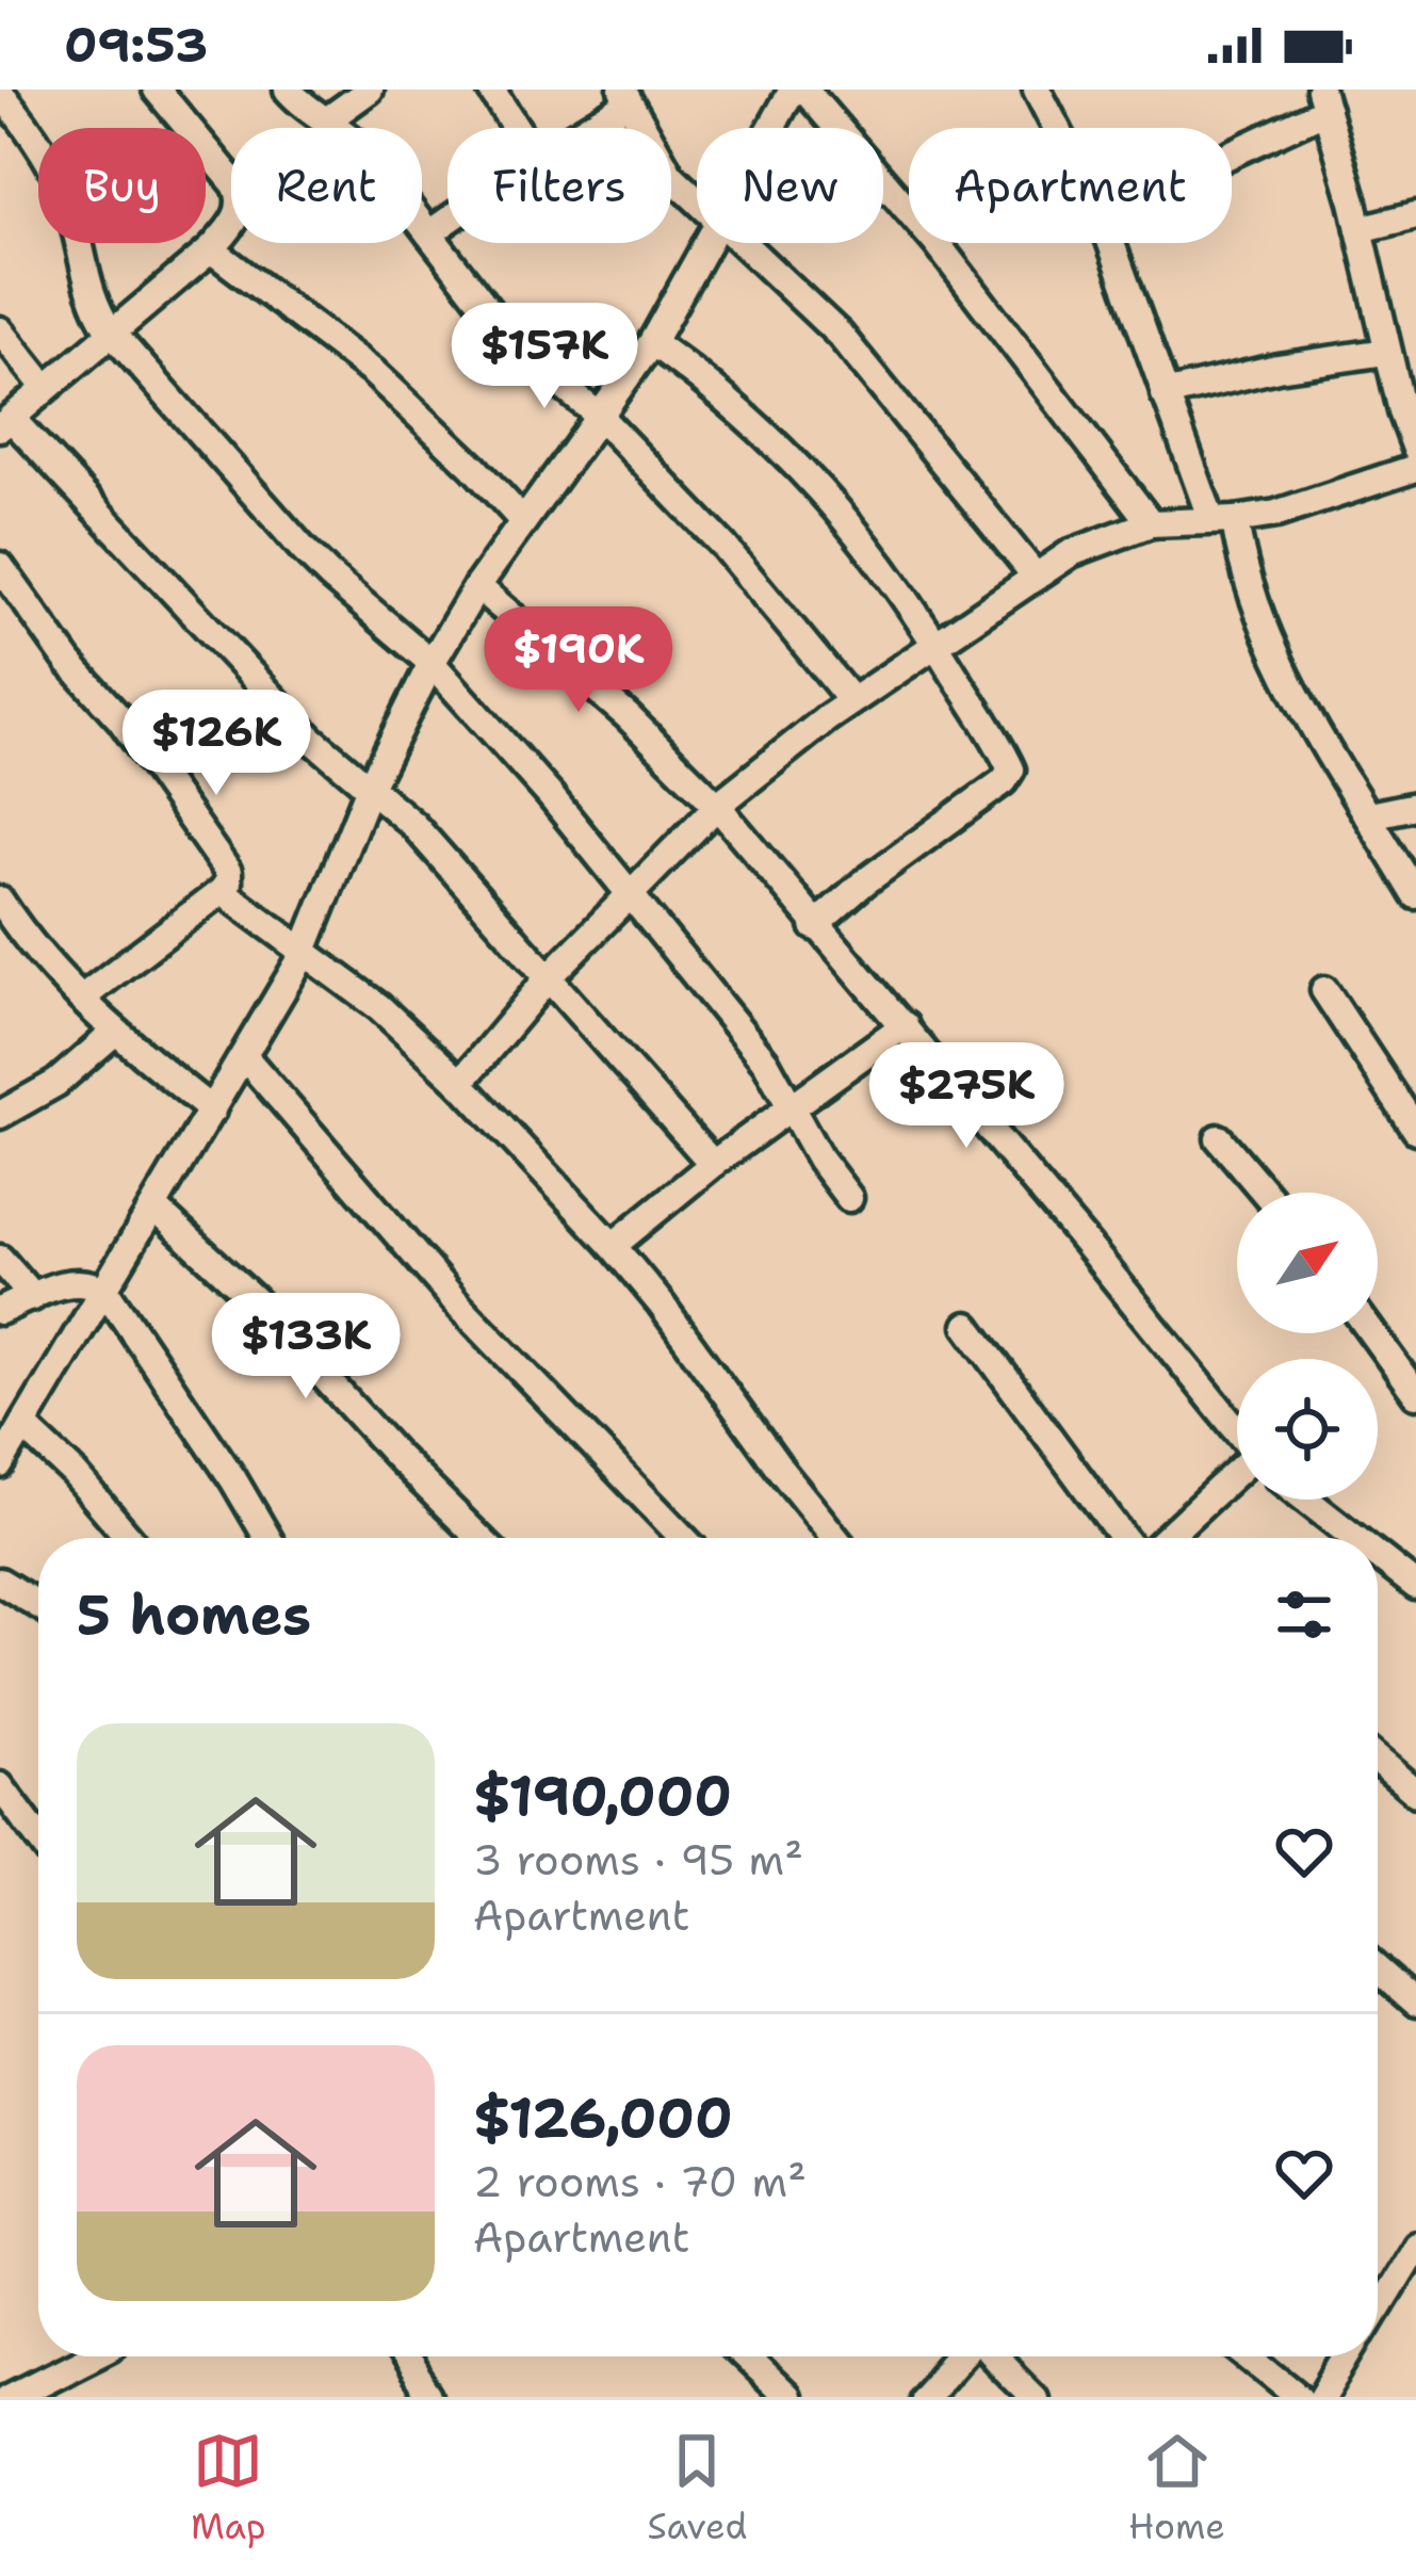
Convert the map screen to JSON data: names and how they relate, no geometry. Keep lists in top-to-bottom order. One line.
{"north":"top right","page":{"status":"09:53","chip":["Buy","Rent","Filters","New","Apartment"],"price":["$157K","$190K","$126K","$275K","$133K"],"heading":"5 homes","list":[{"name":"$190,000","note":"3 rooms · 95 m² · Apartment"},{"name":"$126,000","note":"2 rooms · 70 m² · Apartment"}],"tabs":["Map","Saved","Home"]}}
